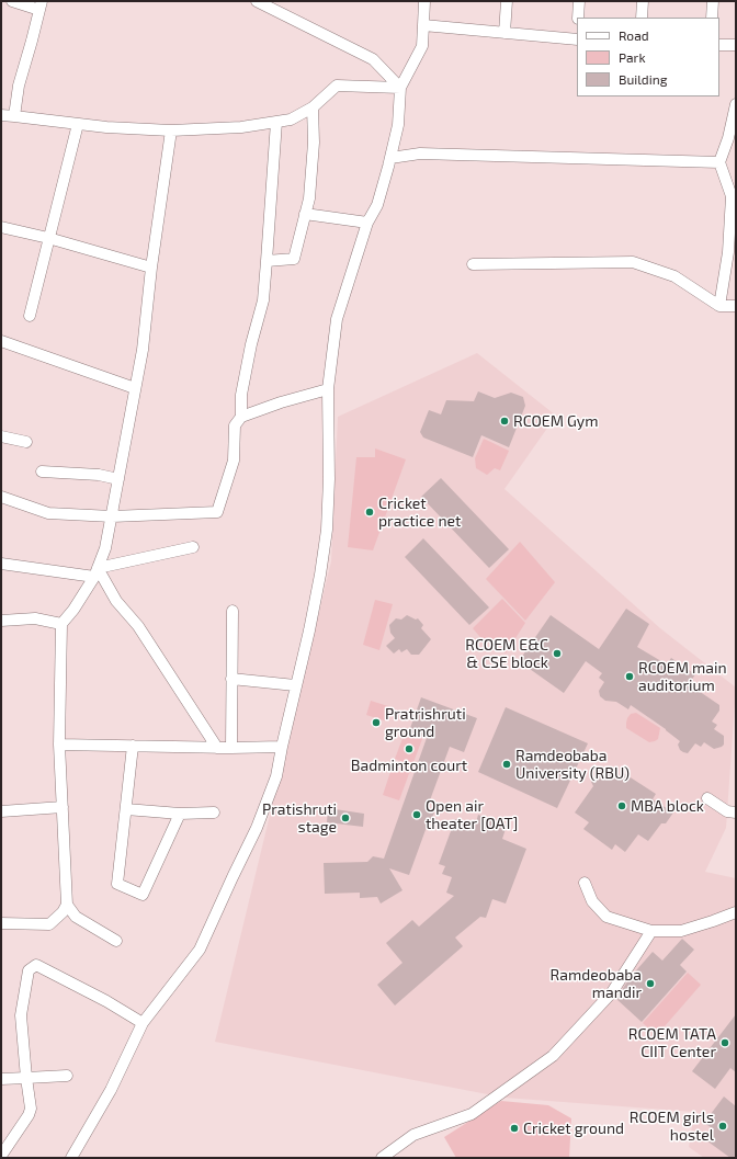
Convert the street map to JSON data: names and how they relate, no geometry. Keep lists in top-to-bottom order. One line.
{"places":["RCOEM Gym","Cricket practice net","RCOEM E&C & CSE block","RCOEM main auditorium","Pratrishruti ground","Badminton court","Ramdeobaba University (RBU)","MBA block","Open air theater [OAT]","Pratishruti stage","Ramdeobaba mandir","RCOEM TATA CIIT Center","RCOEM girls hostel","Cricket ground"],"legend":["Road","Park","Building"]}
